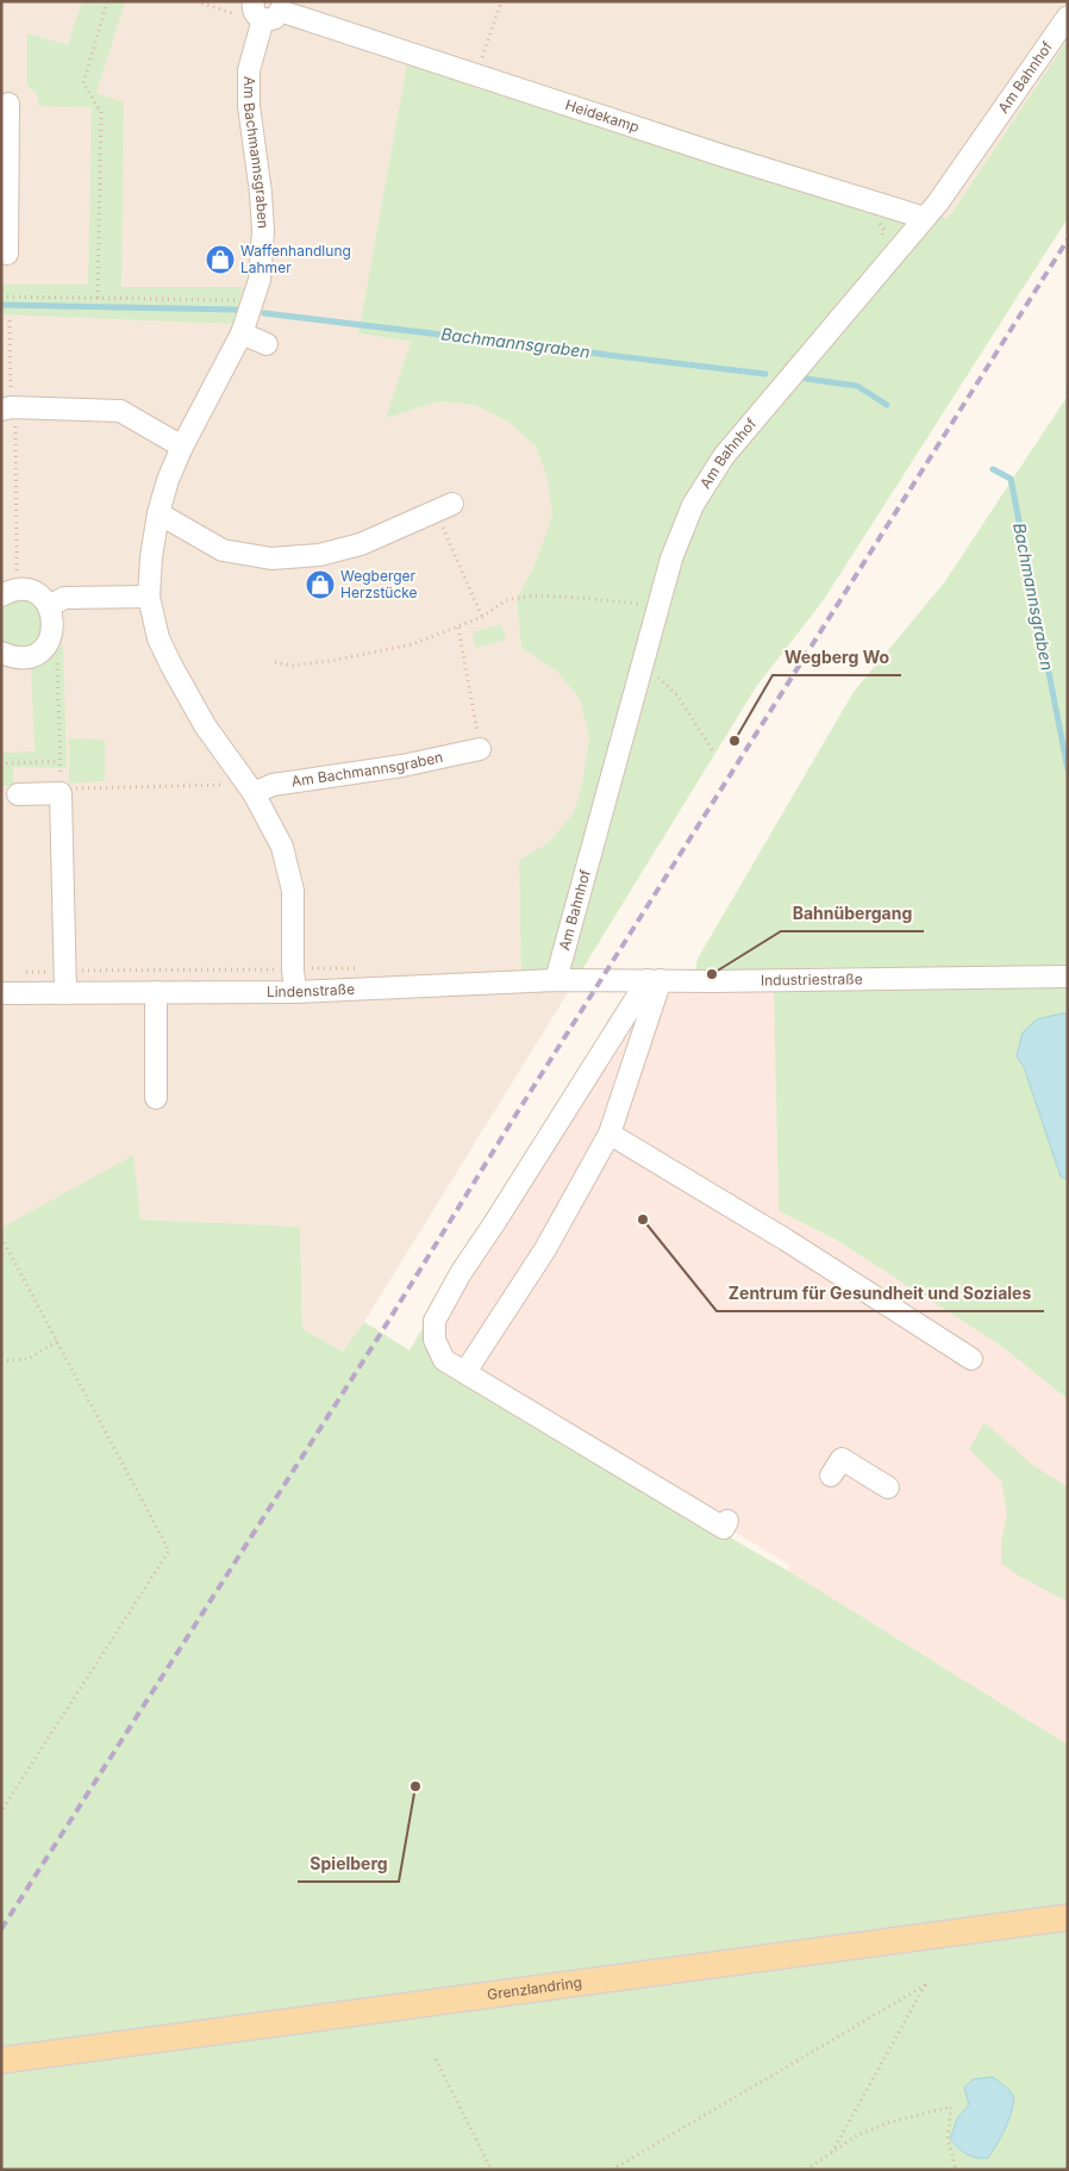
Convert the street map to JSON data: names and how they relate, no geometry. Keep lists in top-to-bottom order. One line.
{"streets":{"main road":["Grenzlandring"],"street":["Am Bahnhof","Heidekamp","Am Bachmannsgraben","Industriestraße","Lindenstraße"]},"crossings":[["Am Bahnhof","Heidekamp"],["Am Bahnhof","Industriestraße"],["Am Bahnhof","Lindenstraße"],["Heidekamp","Am Bachmannsgraben"],["Am Bachmannsgraben","Lindenstraße"],["Industriestraße","Lindenstraße"]],"water":["Bachmannsgraben"],"places":{"shop":["Waffenhandlung Lahmer","Wegberger Herzstücke"],"other":["Wegberg Wo","Bahnübergang","Zentrum für Gesundheit und Soziales","Spielberg"]}}
